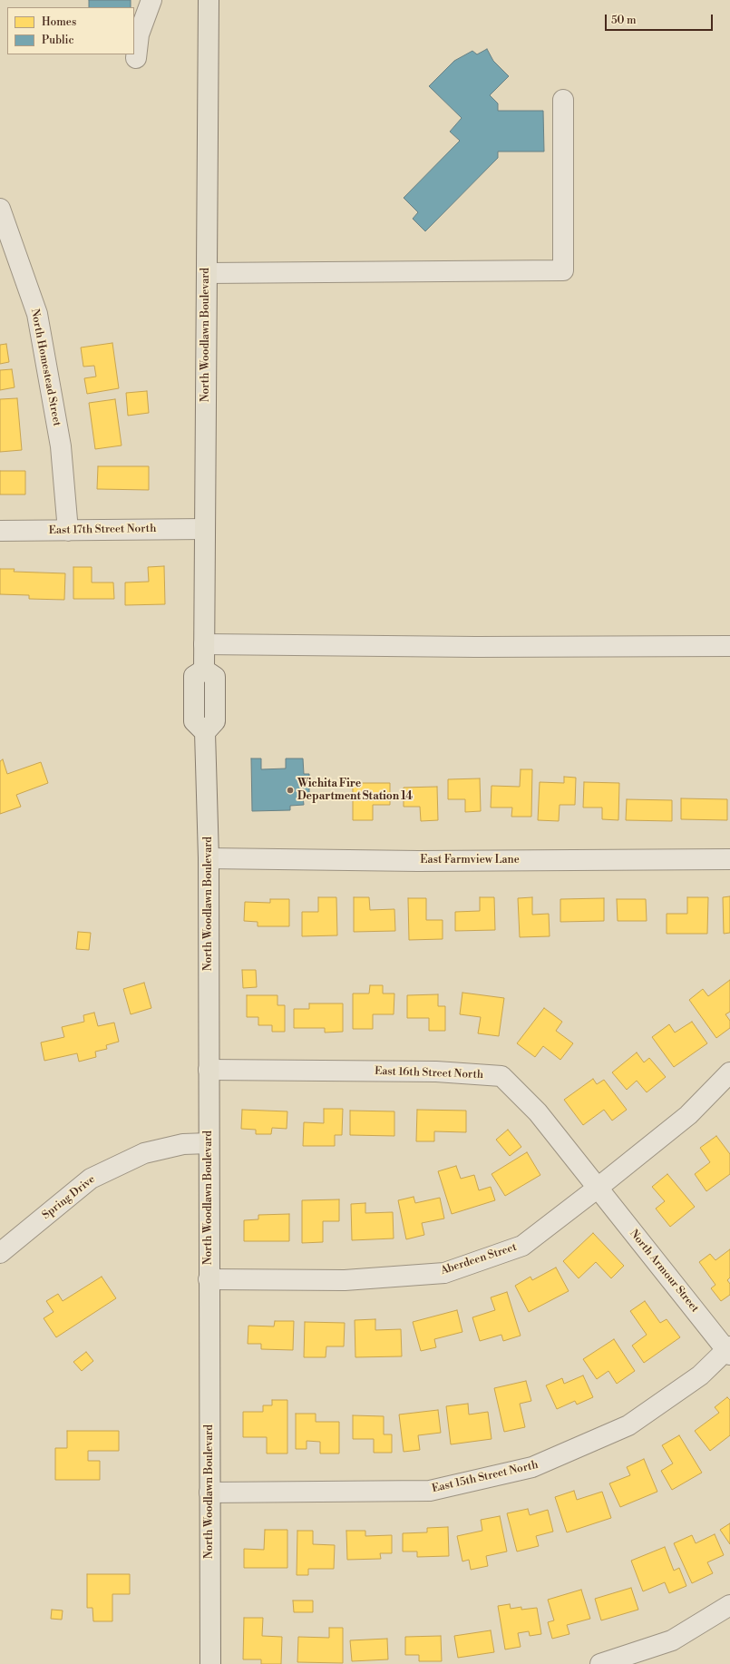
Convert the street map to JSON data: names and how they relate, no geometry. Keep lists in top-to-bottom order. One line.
{"streets":{"main road":["North Woodlawn Boulevard"],"street":["North Homestead Street","East 17th Street North","East Farmview Lane","East 16th Street North","Spring Drive","Aberdeen Street","North Armour Street","East 15th Street North"]},"crossings":[["North Woodlawn Boulevard","East 17th Street North"],["North Woodlawn Boulevard","East Farmview Lane"],["North Woodlawn Boulevard","East 16th Street North"],["North Woodlawn Boulevard","Spring Drive"],["North Woodlawn Boulevard","Aberdeen Street"],["North Woodlawn Boulevard","East 15th Street North"],["North Homestead Street","East 17th Street North"],["East 16th Street North","Aberdeen Street"],["East 16th Street North","North Armour Street"],["Aberdeen Street","North Armour Street"],["North Armour Street","East 15th Street North"]],"places":["Wichita Fire Department Station 14"],"legend":["Homes","Public"],"scale_bar":"50 m"}
